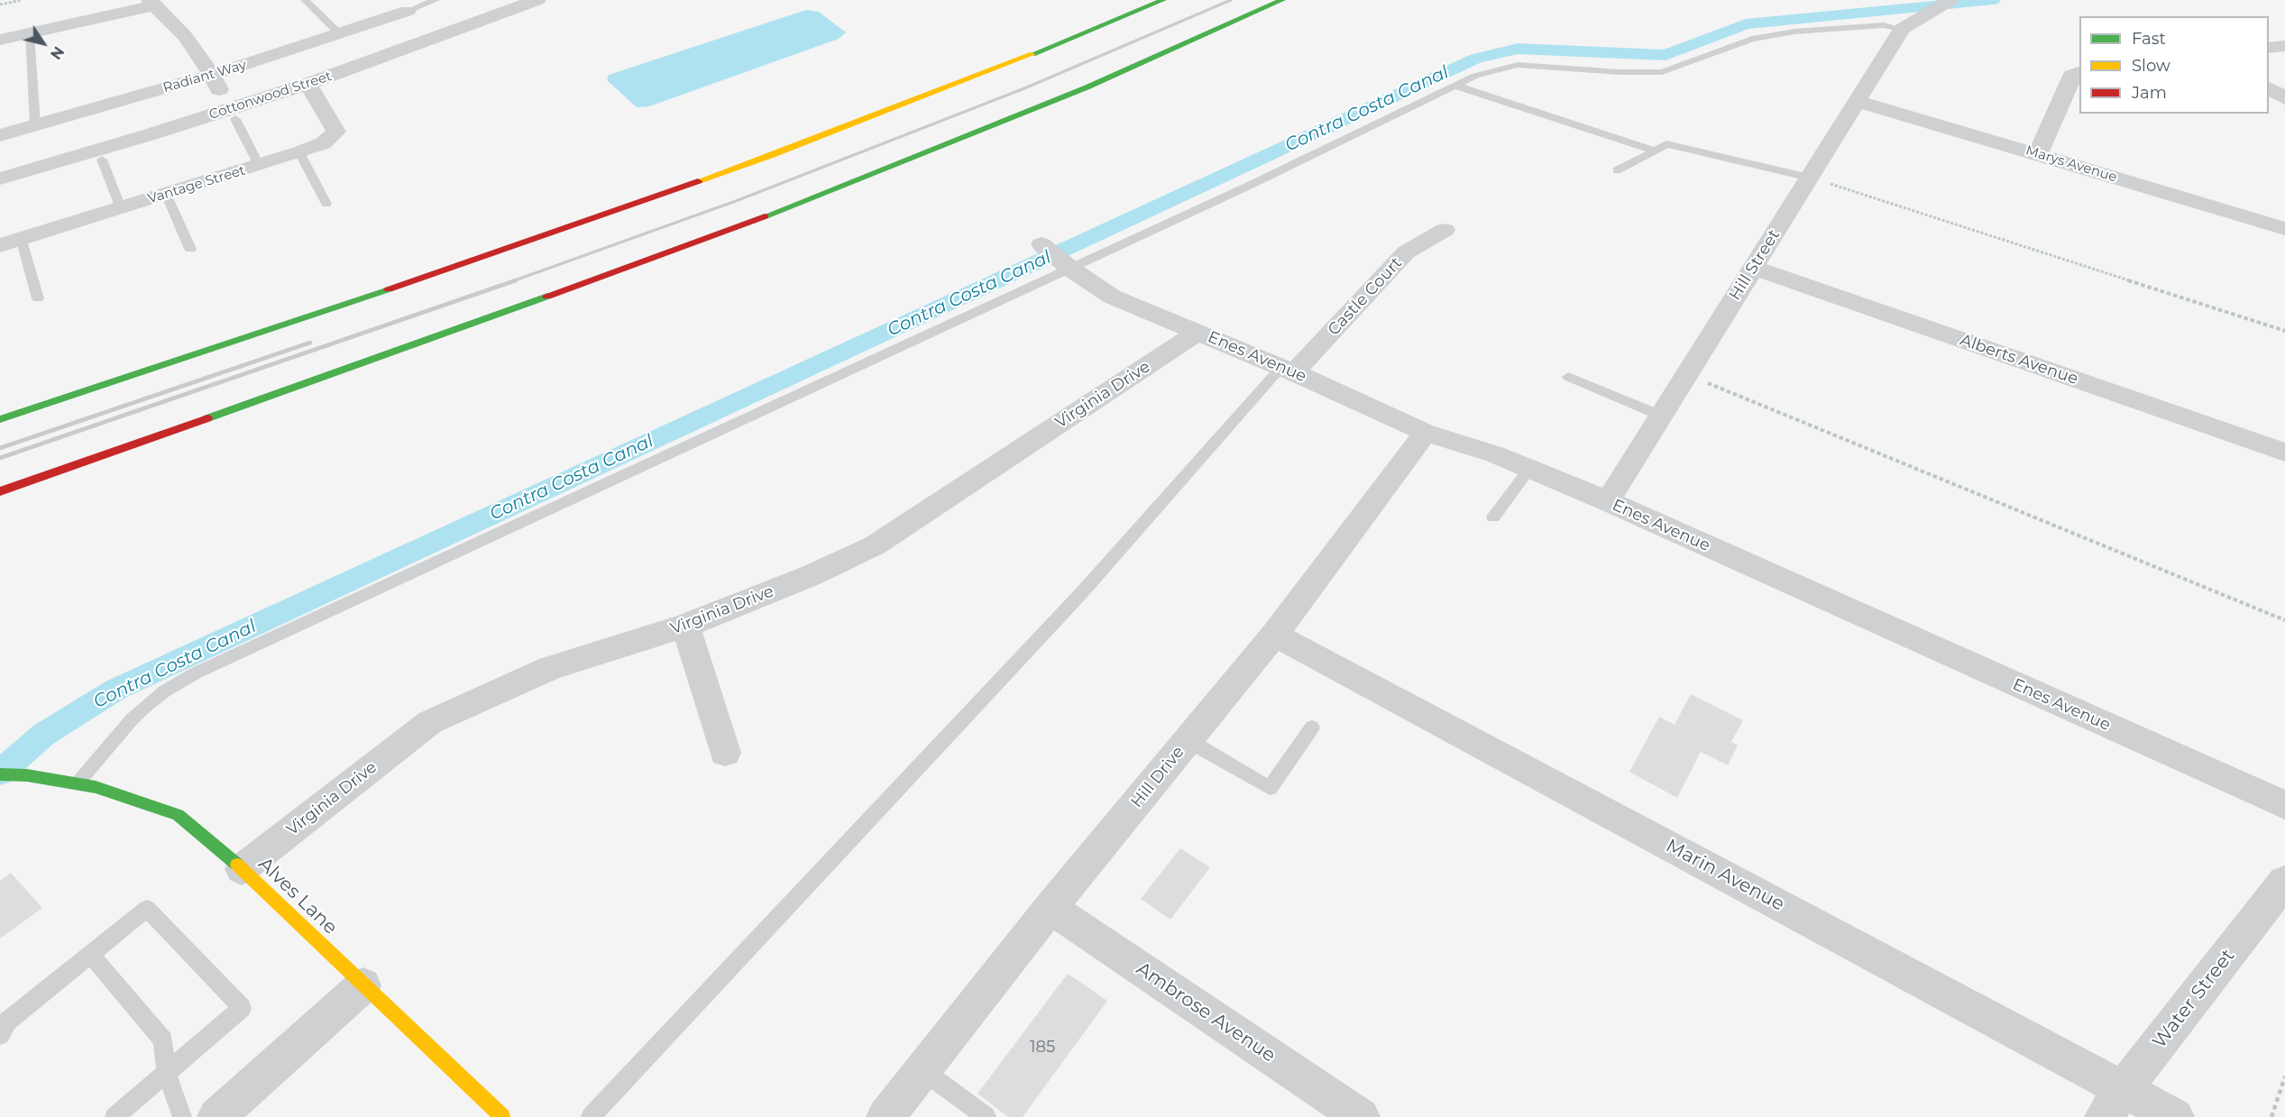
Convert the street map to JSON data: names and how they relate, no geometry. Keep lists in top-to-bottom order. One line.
{"streets":{"main road":["Alves Lane"],"street":["Radiant Way","Cottonwood Street","Marys Avenue","Vantage Street","Hill Street","Castle Court","Enes Avenue","Alberts Avenue","Virginia Drive","Hill Drive","Marin Avenue","Water Street","Ambrose Avenue"]},"crossings":[["Cottonwood Street","Vantage Street"],["Marys Avenue","Hill Street"],["Hill Street","Enes Avenue"],["Hill Street","Alberts Avenue"],["Castle Court","Enes Avenue"],["Enes Avenue","Virginia Drive"],["Enes Avenue","Hill Drive"],["Virginia Drive","Alves Lane"],["Hill Drive","Marin Avenue"],["Hill Drive","Ambrose Avenue"],["Marin Avenue","Water Street"]],"water":["Contra Costa Canal"],"house_numbers":["185"],"legend":["Fast","Slow","Jam"],"north":"bottom right"}
